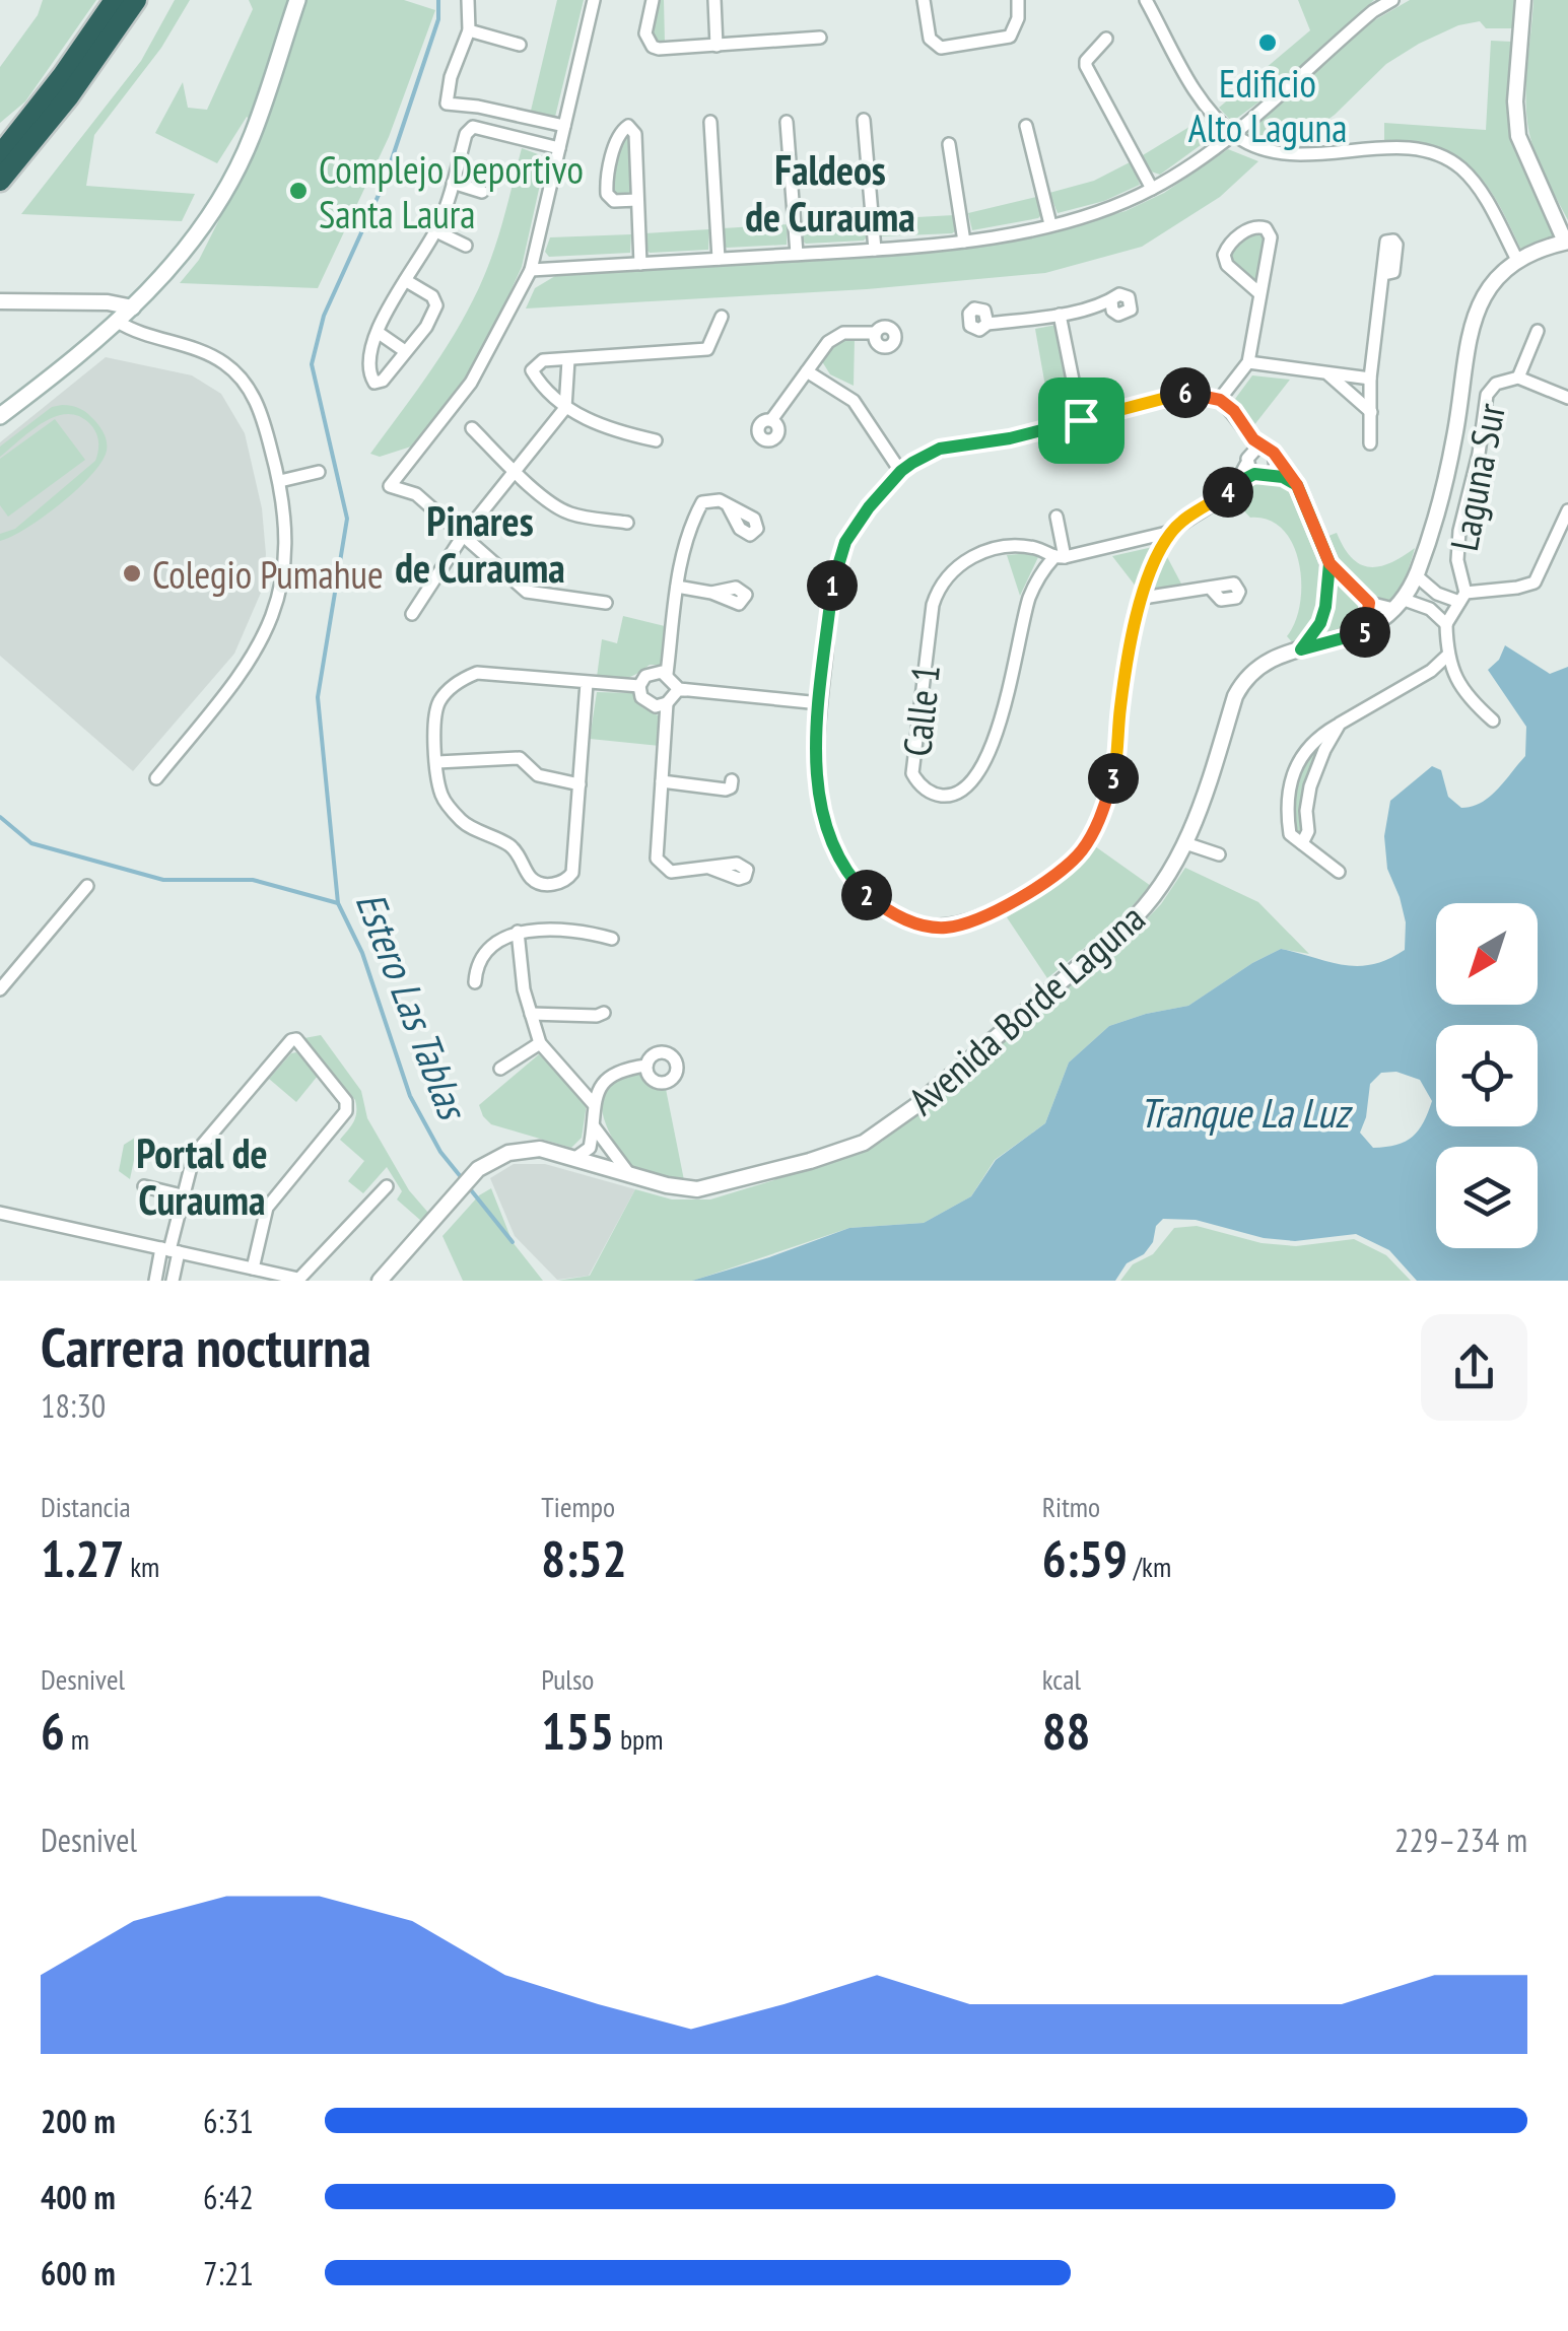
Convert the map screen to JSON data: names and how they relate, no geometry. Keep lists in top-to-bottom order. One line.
{"streets":{"street":["Laguna Sur","Calle 1","Avenida Borde Laguna"]},"districts":["Faldeos de Curauma","Pinares de Curauma","Portal de Curauma"],"water":["Estero Las Tablas","Tranque La Luz"],"places":["Edificio Alto Laguna","Complejo Deportivo Santa Laura","Colegio Pumahue"],"north":"bottom left","page":{"pins":["6","4","1","5","3","2"],"heading":["Carrera nocturna","18:30"],"stats":[["Distancia","1.27 km"],["Tiempo","8:52"],["Ritmo","6:59 /km"],["Desnivel","6 m"],["Pulso","155 bpm"],["kcal","88"]],"chart":["Desnivel","229–234 m"],"list":[{"name":"200 m","note":"6:31"},{"name":"400 m","note":"6:42"},{"name":"600 m","note":"7:21"}]}}
